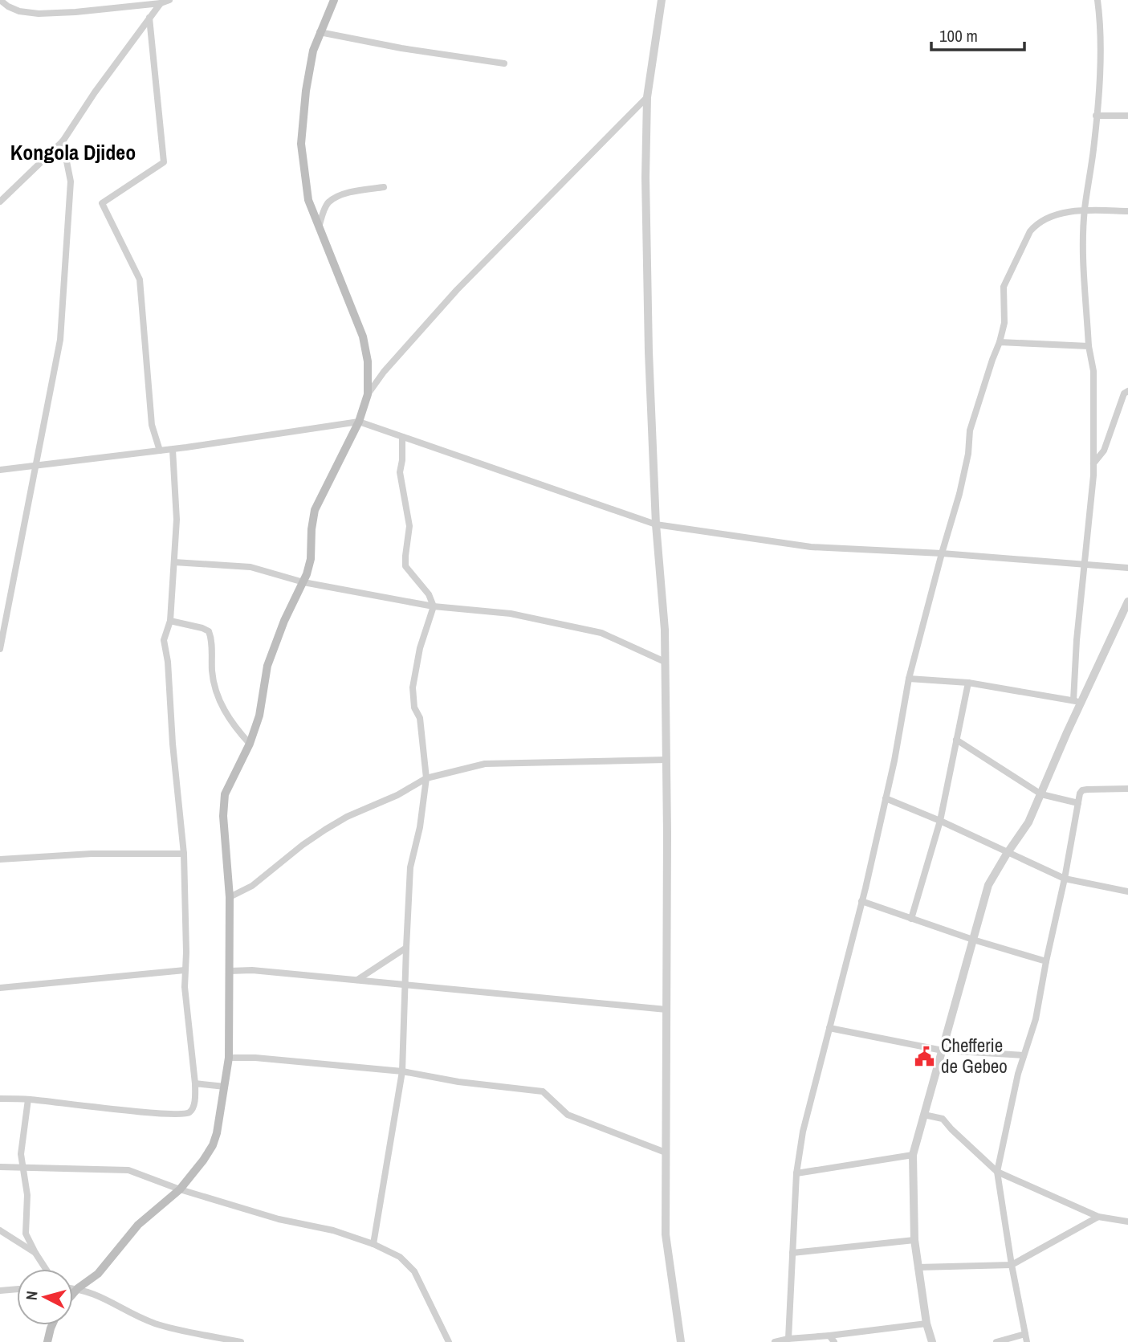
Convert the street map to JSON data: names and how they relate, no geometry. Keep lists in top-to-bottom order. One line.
{"districts":["Kongola Djideo"],"places":{"public building":["Chefferie de Gebeo"]},"scale_bar":"100 m","north":"left"}
